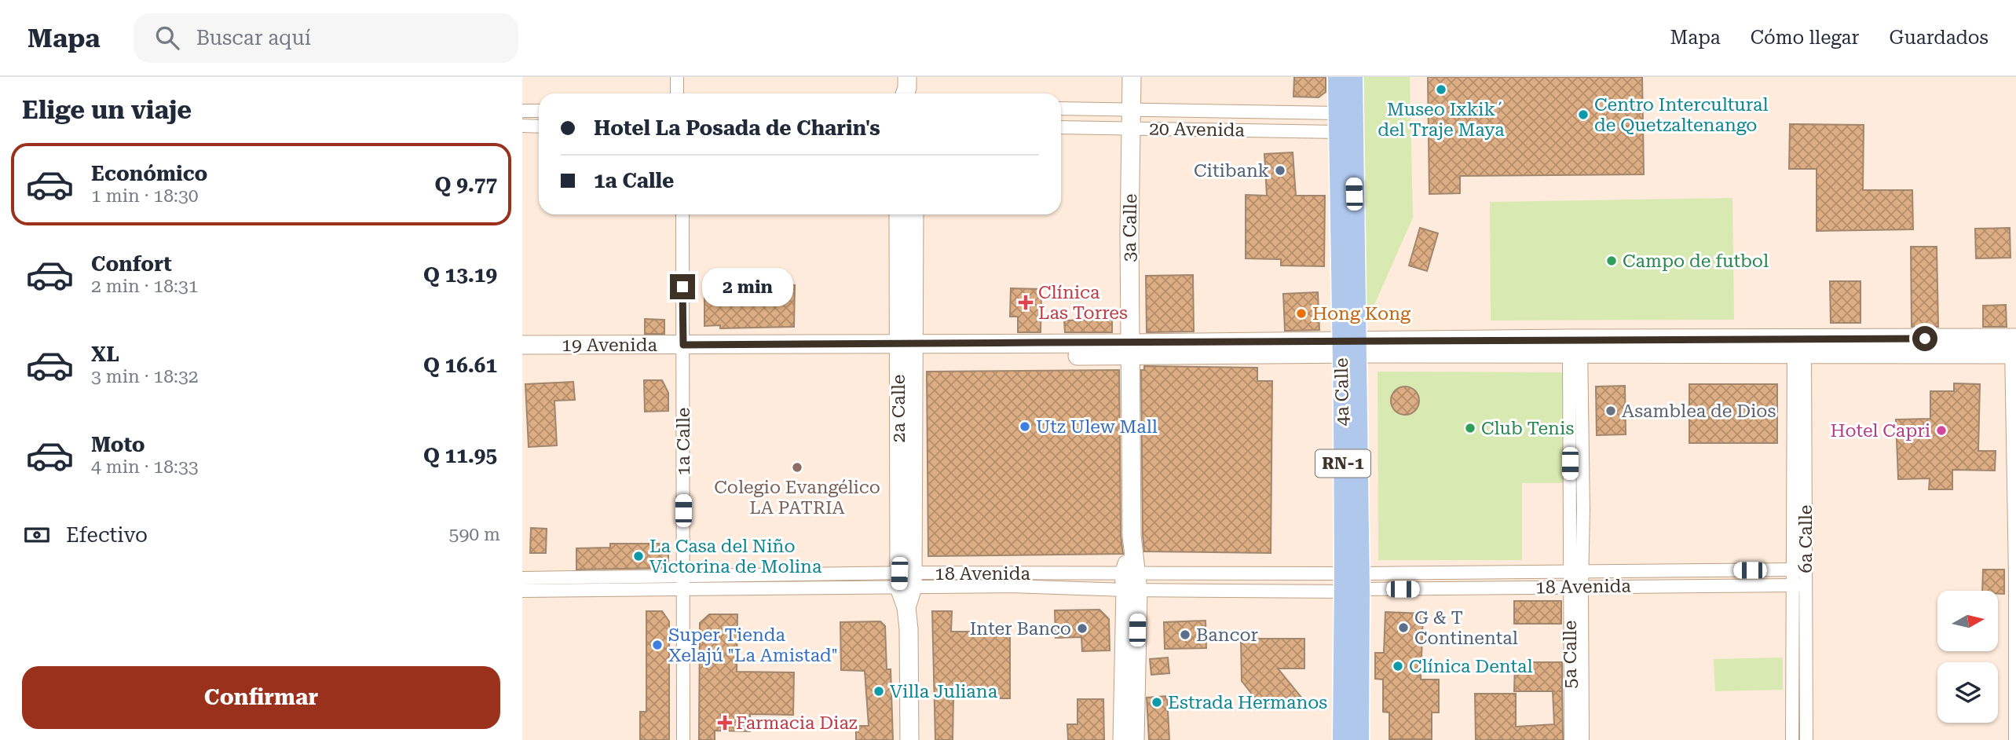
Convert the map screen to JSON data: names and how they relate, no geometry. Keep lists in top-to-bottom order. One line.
{"streets":{"main road":["3a Calle","19 Avenida","4a Calle","2a Calle","RN-1"],"street":["20 Avenida","1a Calle","6a Calle","18 Avenida","5a Calle"]},"crossings":[["20 Avenida","3a Calle"],["20 Avenida","4a Calle"],["3a Calle","19 Avenida"],["3a Calle","18 Avenida"],["19 Avenida","4a Calle"],["19 Avenida","2a Calle"],["19 Avenida","1a Calle"],["19 Avenida","6a Calle"],["19 Avenida","5a Calle"],["4a Calle","18 Avenida"],["2a Calle","18 Avenida"],["1a Calle","18 Avenida"],["6a Calle","18 Avenida"],["18 Avenida","5a Calle"]],"places":{"other":["Museo Ixkik´ del Traje Maya","Centro Intercultural de Quetzaltenango","Citibank","Campo de futbol","Hong Kong","Asamblea de Dios","Utz Ulew Mall","Club Tenis","Hotel Capri","Colegio Evangélico LA PATRIA","La Casa del Niño Victorina de Molina","G & T Continental","Inter Banco","Bancor","Super Tienda Xelajú \"La Amistad\"","Clínica Dental","Villa Juliana","Estrada Hermanos"],"health":["Clínica Las Torres","Farmacia Diaz"]},"north":"right","page":{"header":"Mapa","search":"Buscar aquí","nav":["Mapa","Cómo llegar","Guardados"],"heading":"Elige un viaje","banner":["Hotel La Posada de Charin's","1a Calle"],"list":[{"name":"Económico","note":"1 min · 18:30","value":"Q 9.77"},{"name":"Confort","note":"2 min · 18:31","value":"Q 13.19"},{"name":"XL","note":"3 min · 18:32","value":"Q 16.61"},{"name":"Moto","note":"4 min · 18:33","value":"Q 11.95"}],"bubble":"2 min","pay":["Efectivo","590 m"],"buttons":"Confirmar"}}
